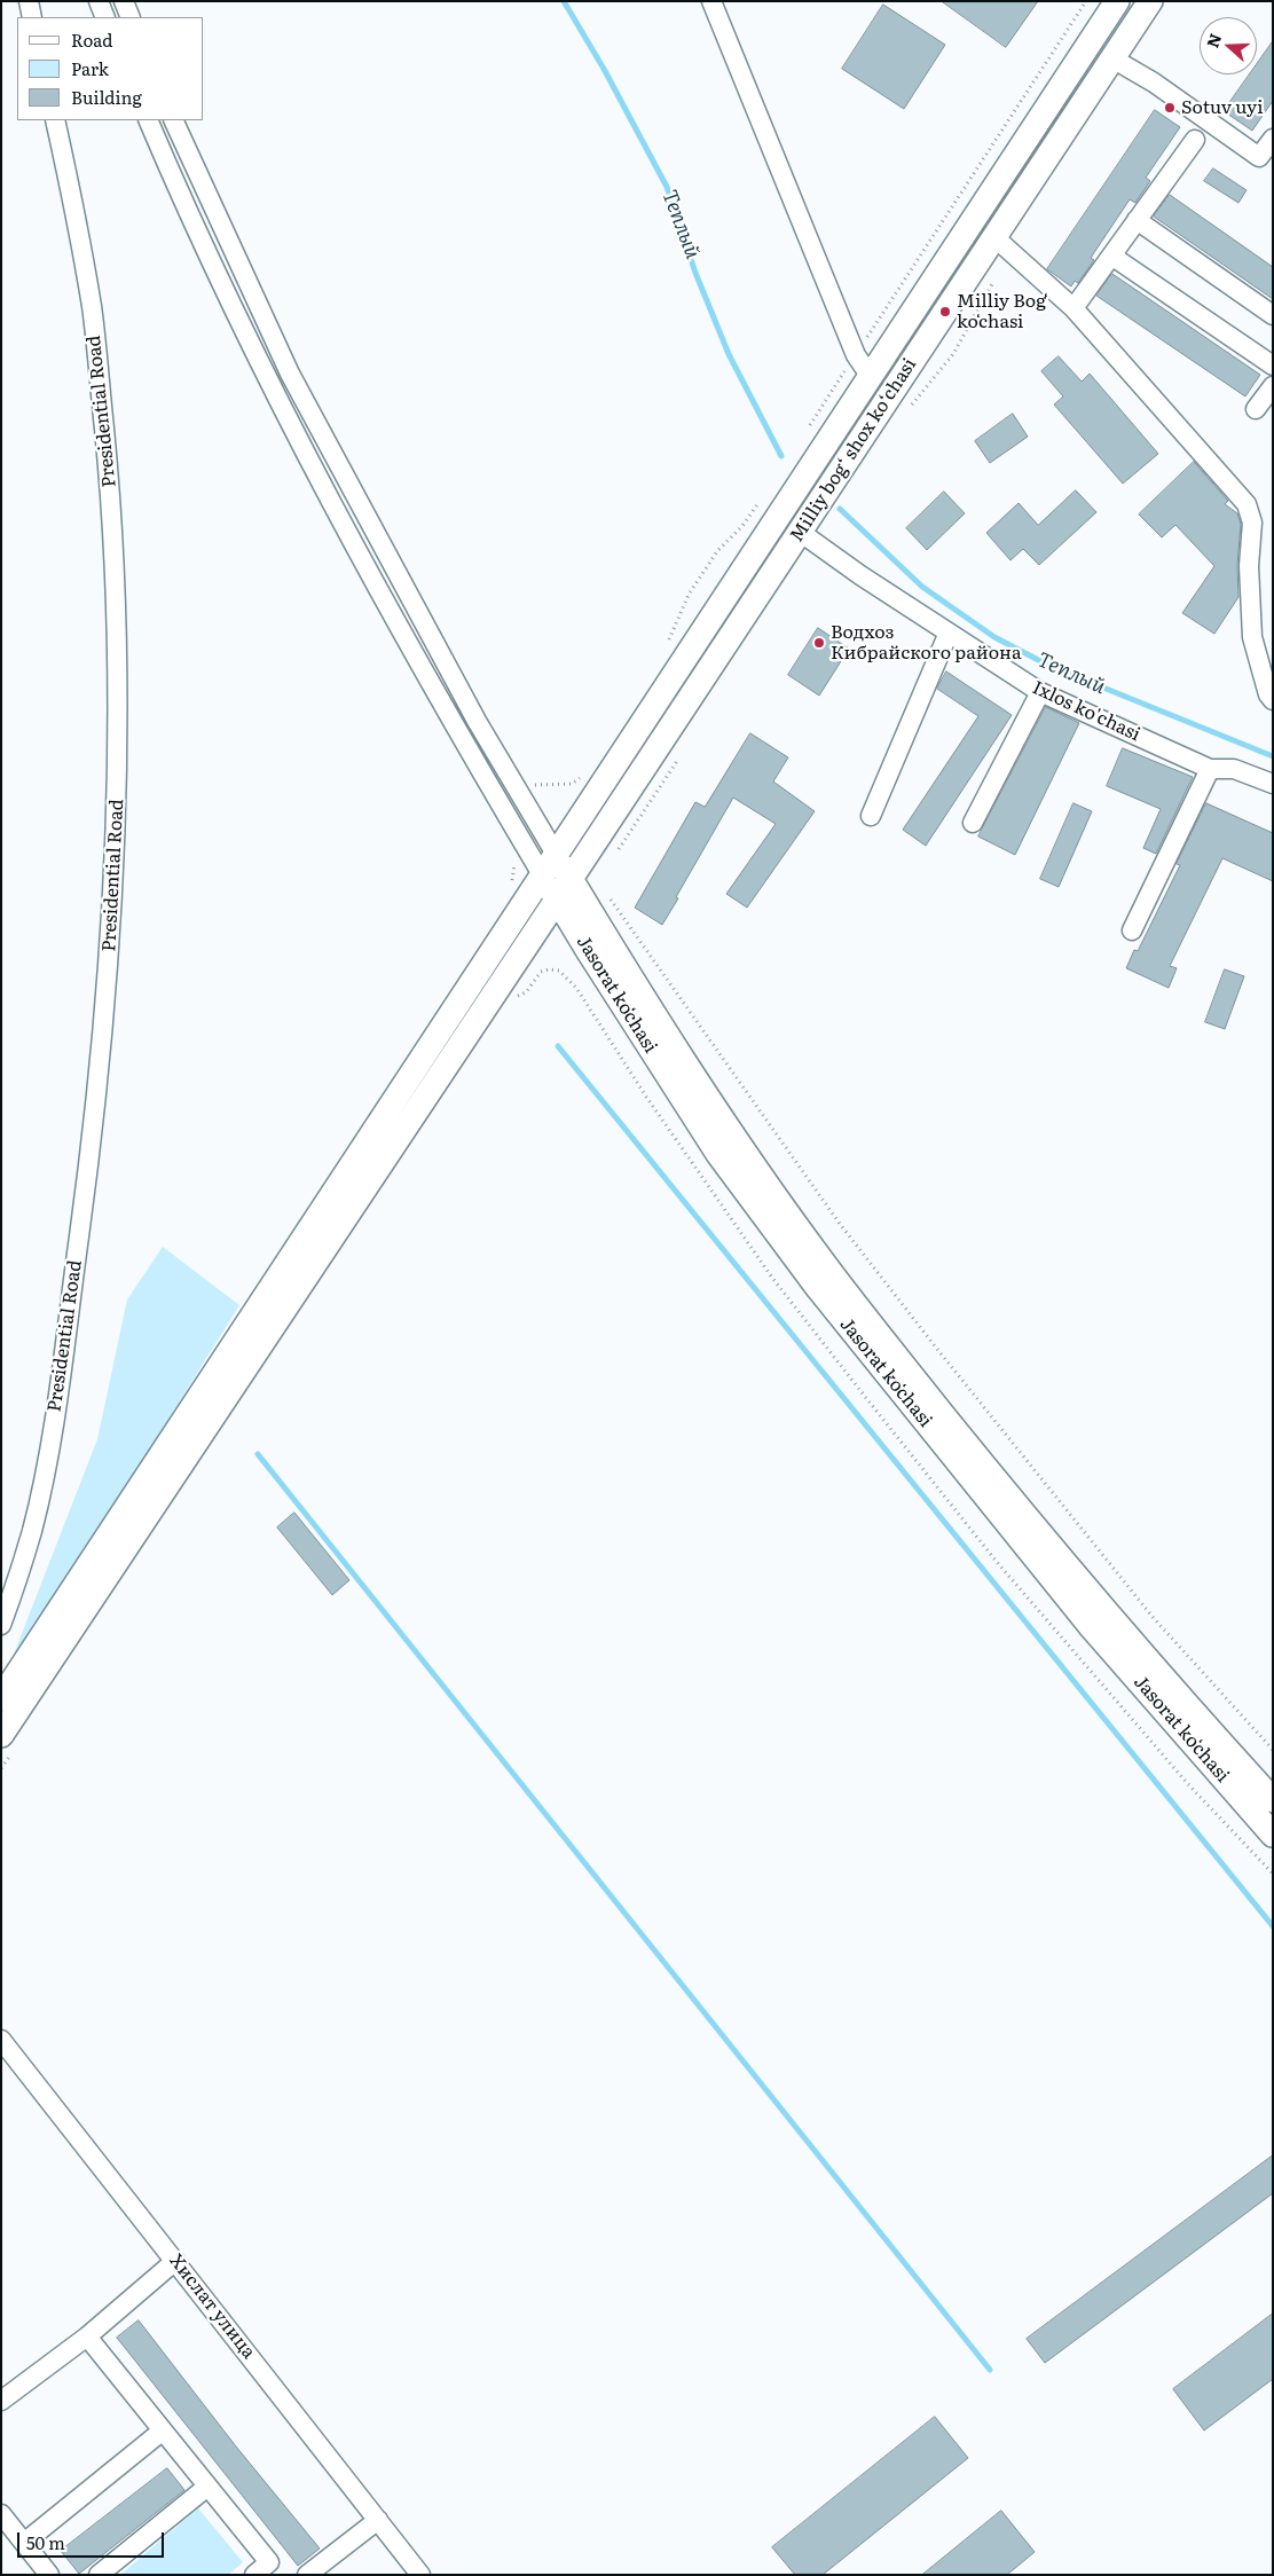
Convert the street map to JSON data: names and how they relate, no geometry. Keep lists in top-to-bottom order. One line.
{"streets":{"main road":["Milliy bog‘ shox ko‘chasi","Jasorat koʻchasi"],"street":["Presidential Road","Ixlos ko'chasi","Хислат улица"]},"crossings":[["Milliy bog‘ shox ko‘chasi","Ixlos ko'chasi"],["Milliy bog‘ shox ko‘chasi","Jasorat koʻchasi"]],"water":["Теплый"],"places":["Sotuv uyi","Milliy Bogʻ koʻchasi","Водхоз Кибрайского района"],"legend":["Road","Park","Building"],"scale_bar":"50 m","north":"left"}
